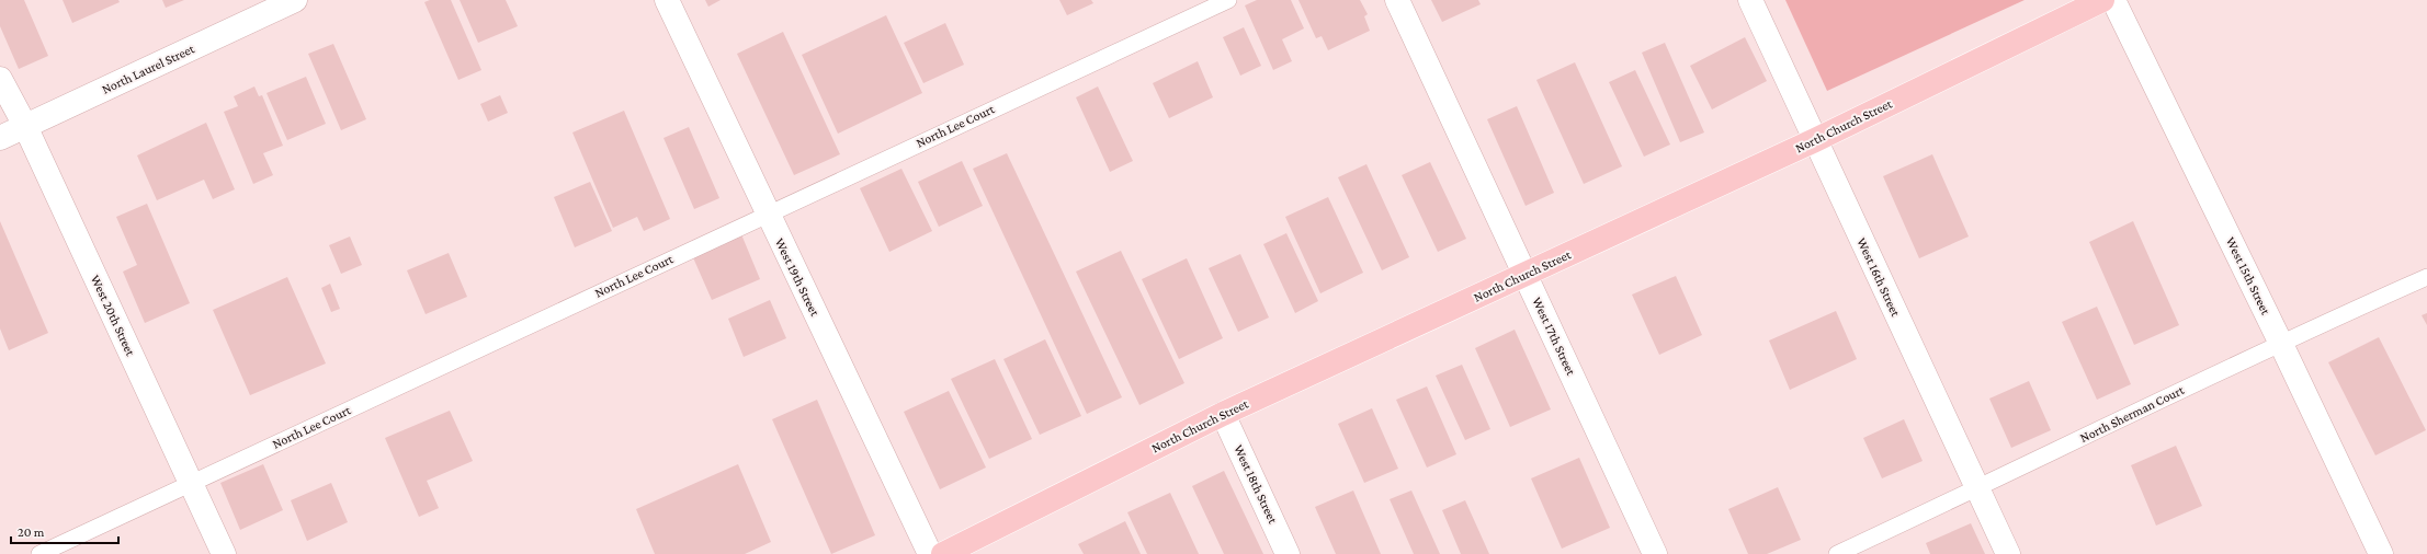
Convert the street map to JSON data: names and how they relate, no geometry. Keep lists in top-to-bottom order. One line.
{"streets":{"main road":["North Church Street"],"street":["North Laurel Street","West 15th Street","West 19th Street","West 16th Street","West 20th Street","West 17th Street","West 18th Street"],"lane":["North Lee Court","North Sherman Court"]},"crossings":[["North Laurel Street","West 20th Street"],["North Lee Court","West 19th Street"],["North Lee Court","West 20th Street"],["North Church Street","West 16th Street"],["North Church Street","West 17th Street"],["North Church Street","West 18th Street"],["West 15th Street","North Sherman Court"],["West 16th Street","North Sherman Court"]],"scale_bar":"20 m"}
